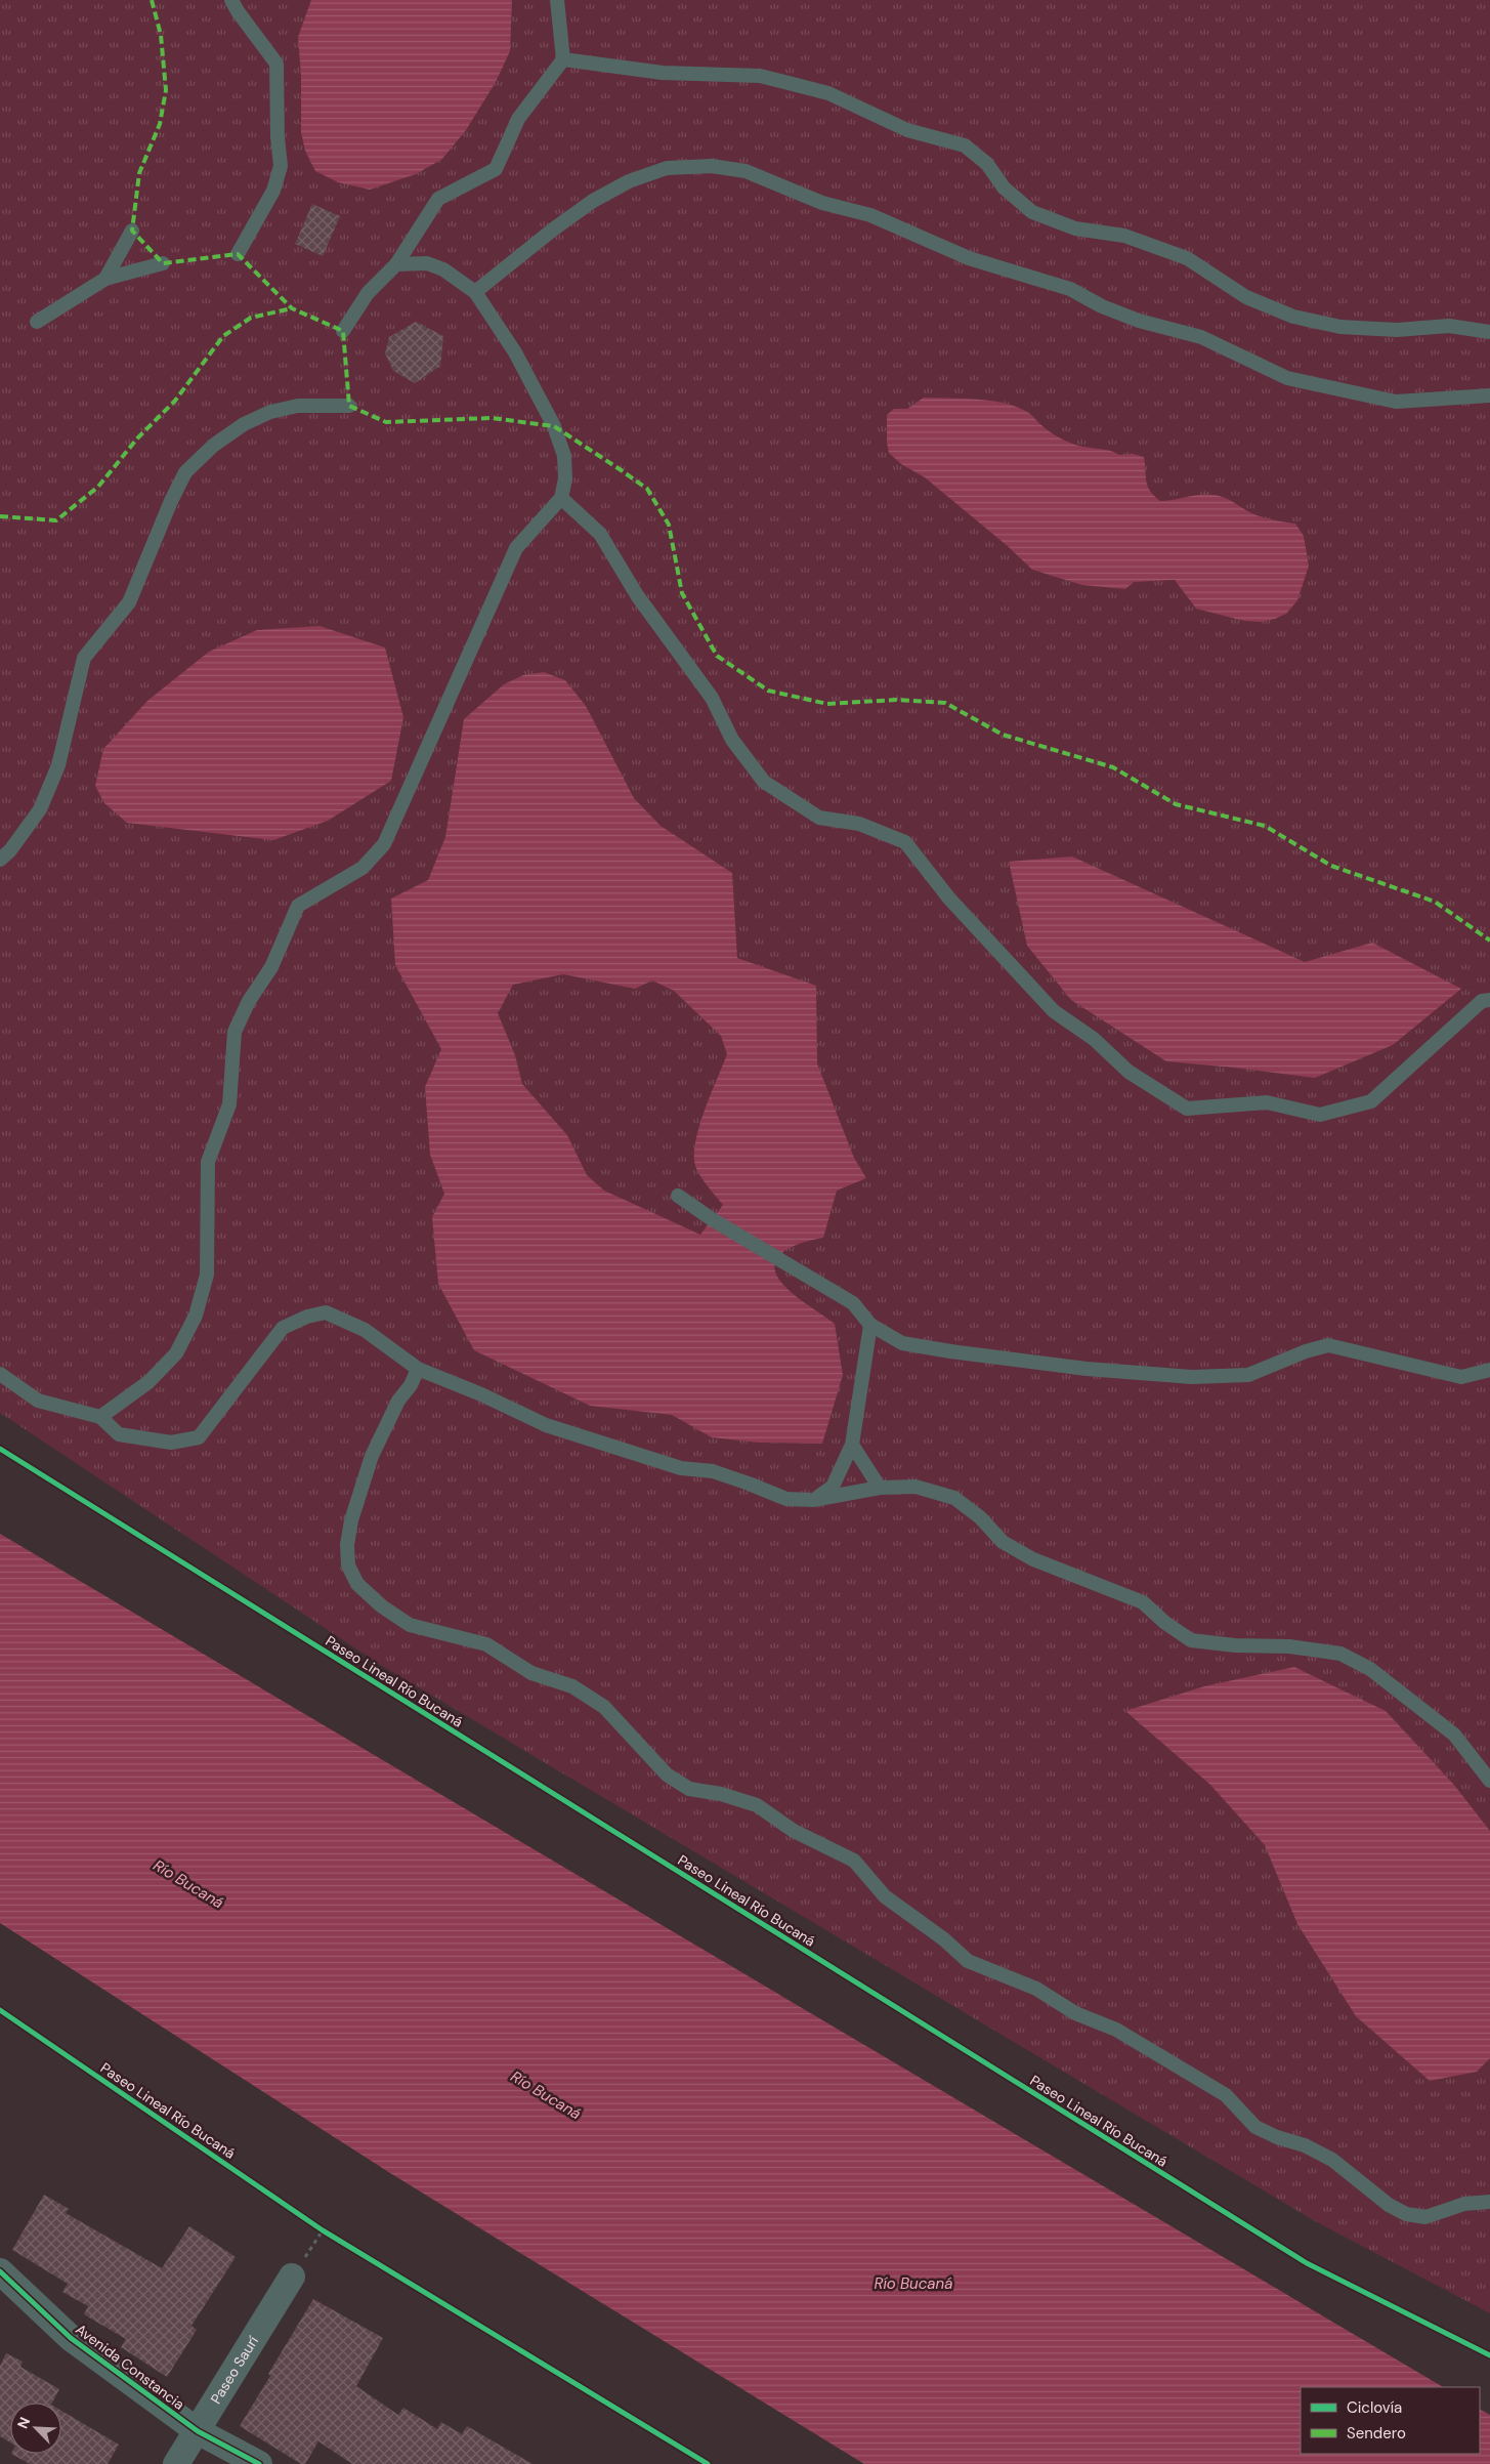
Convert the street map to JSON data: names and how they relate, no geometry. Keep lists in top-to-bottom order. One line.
{"streets":{"street":["Avenida Constancia","Paseo Saurí"],"cycle path":["Paseo Lineal Río Bucaná"]},"crossings":[["Avenida Constancia","Paseo Saurí"]],"water":["Río Bucaná"],"legend":["Ciclovía","Sendero"],"north":"top left"}
